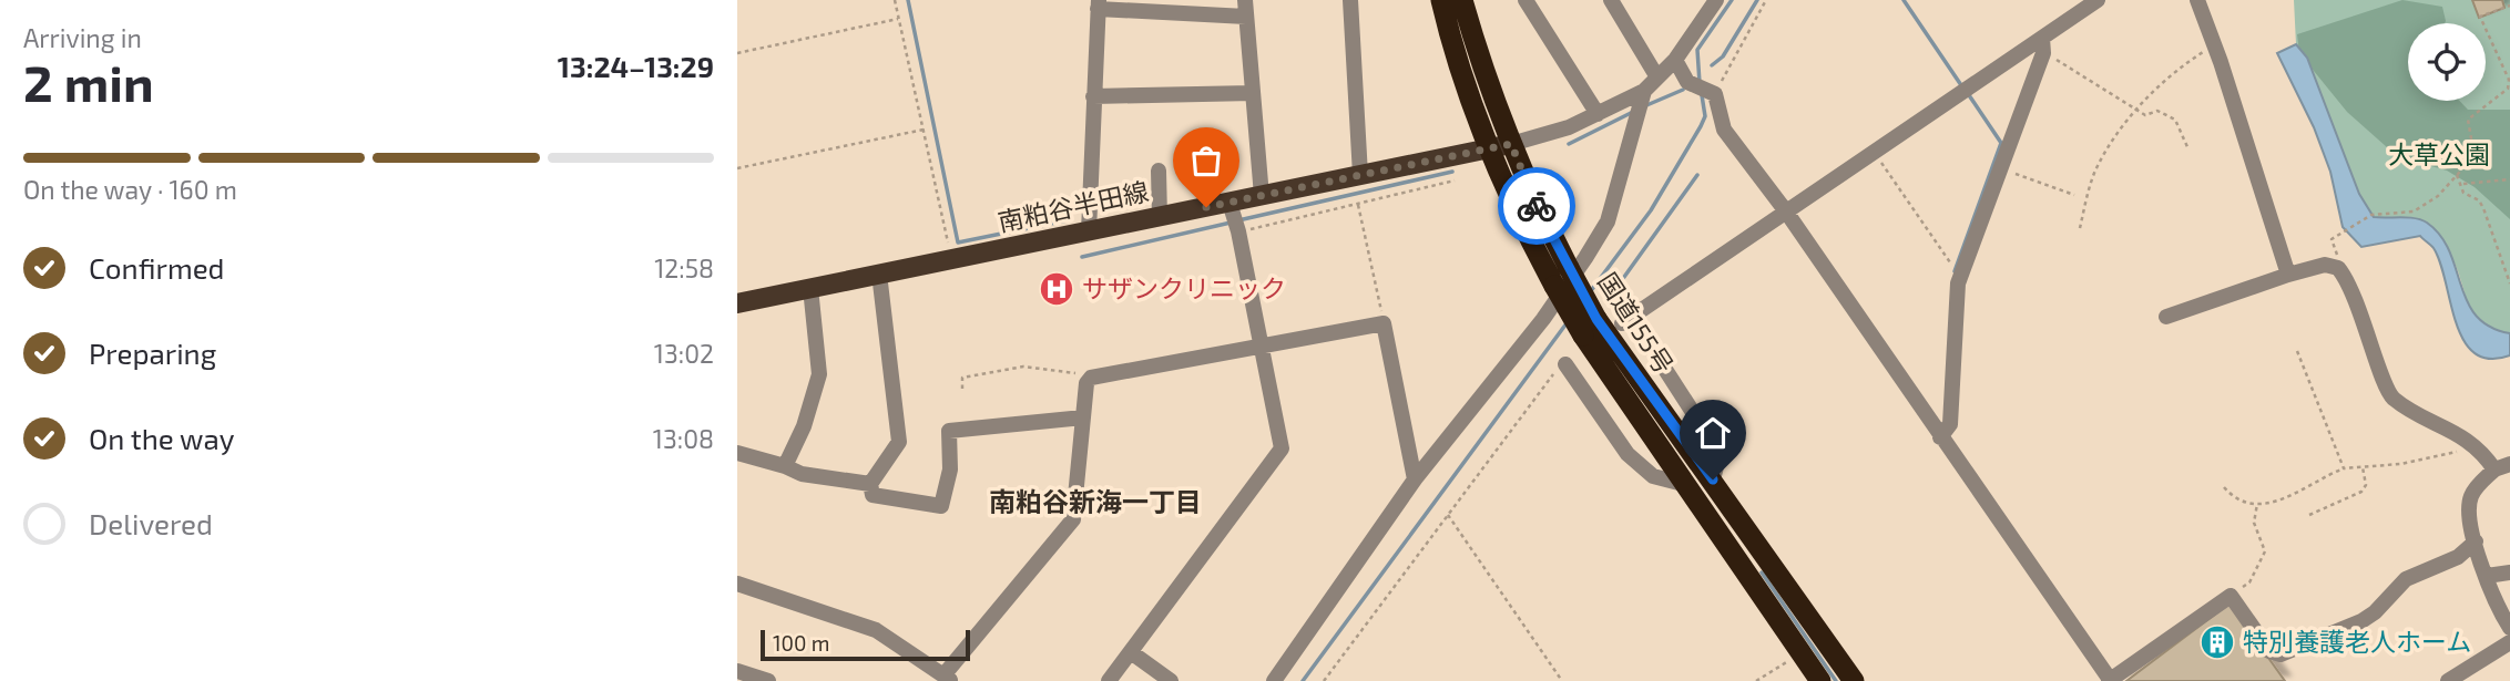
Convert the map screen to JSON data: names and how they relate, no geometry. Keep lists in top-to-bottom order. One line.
{"streets":{"highway":["国道155号"],"main road":["南粕谷半田線"]},"crossings":[["南粕谷半田線","国道155号"]],"districts":["南粕谷新海一丁目"],"parks":["大草公園"],"places":{"hospital":["サザンクリニック"],"building":["特別養護老人ホーム"]},"scale_bar":"100 m","page":{"heading":["2 min","Arriving in","13:24–13:29"],"bar":"On the way · 160 m","list":[["Confirmed","12:58"],["Preparing","13:02"],["On the way","13:08"],"Delivered"],"scale":"100 m"}}
